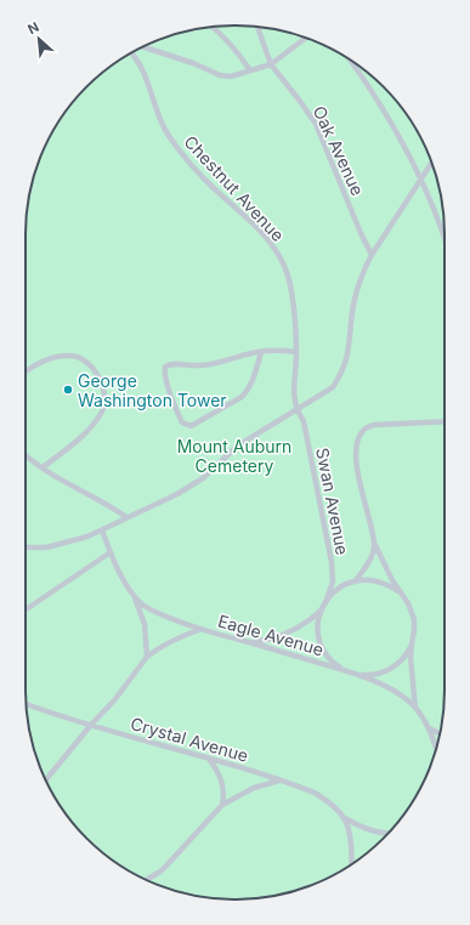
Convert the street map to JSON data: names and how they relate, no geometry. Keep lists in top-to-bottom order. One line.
{"streets":{"lane":["Oak Avenue","Chestnut Avenue","Swan Avenue","Eagle Avenue","Crystal Avenue"]},"crossings":[["Chestnut Avenue","Swan Avenue"],["Swan Avenue","Eagle Avenue"]],"parks":["Mount Auburn Cemetery"],"places":["George Washington Tower"],"north":"top left"}
